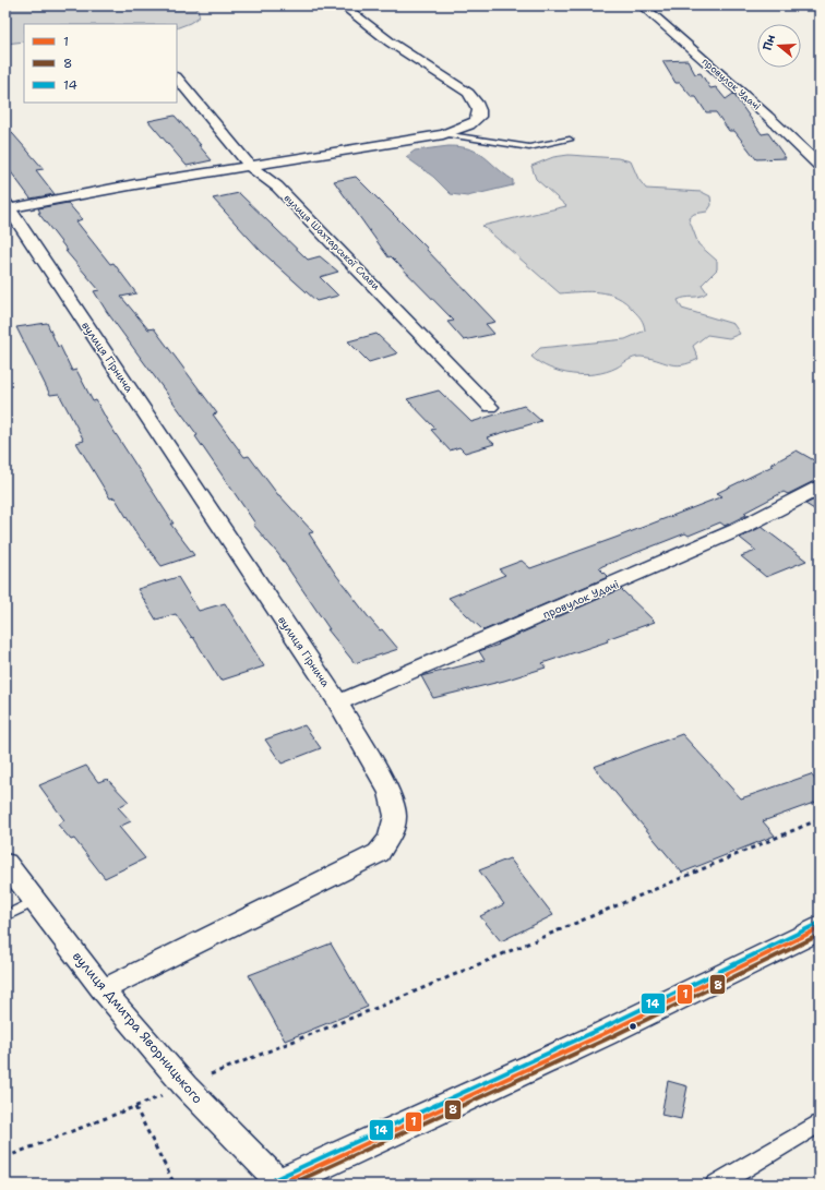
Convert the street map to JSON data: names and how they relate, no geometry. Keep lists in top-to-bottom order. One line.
{"streets":{"street":["провулок Удачі","вулиця Шахтарської Слави","вулиця Гірнича","вулиця Дмитра Яворницького"]},"crossings":[["провулок Удачі","вулиця Гірнича"],["вулиця Гірнича","вулиця Дмитра Яворницького"]],"lines":["transit line 14","transit line 1","transit line 8"],"legend":["1","8","14"],"north":"left"}
